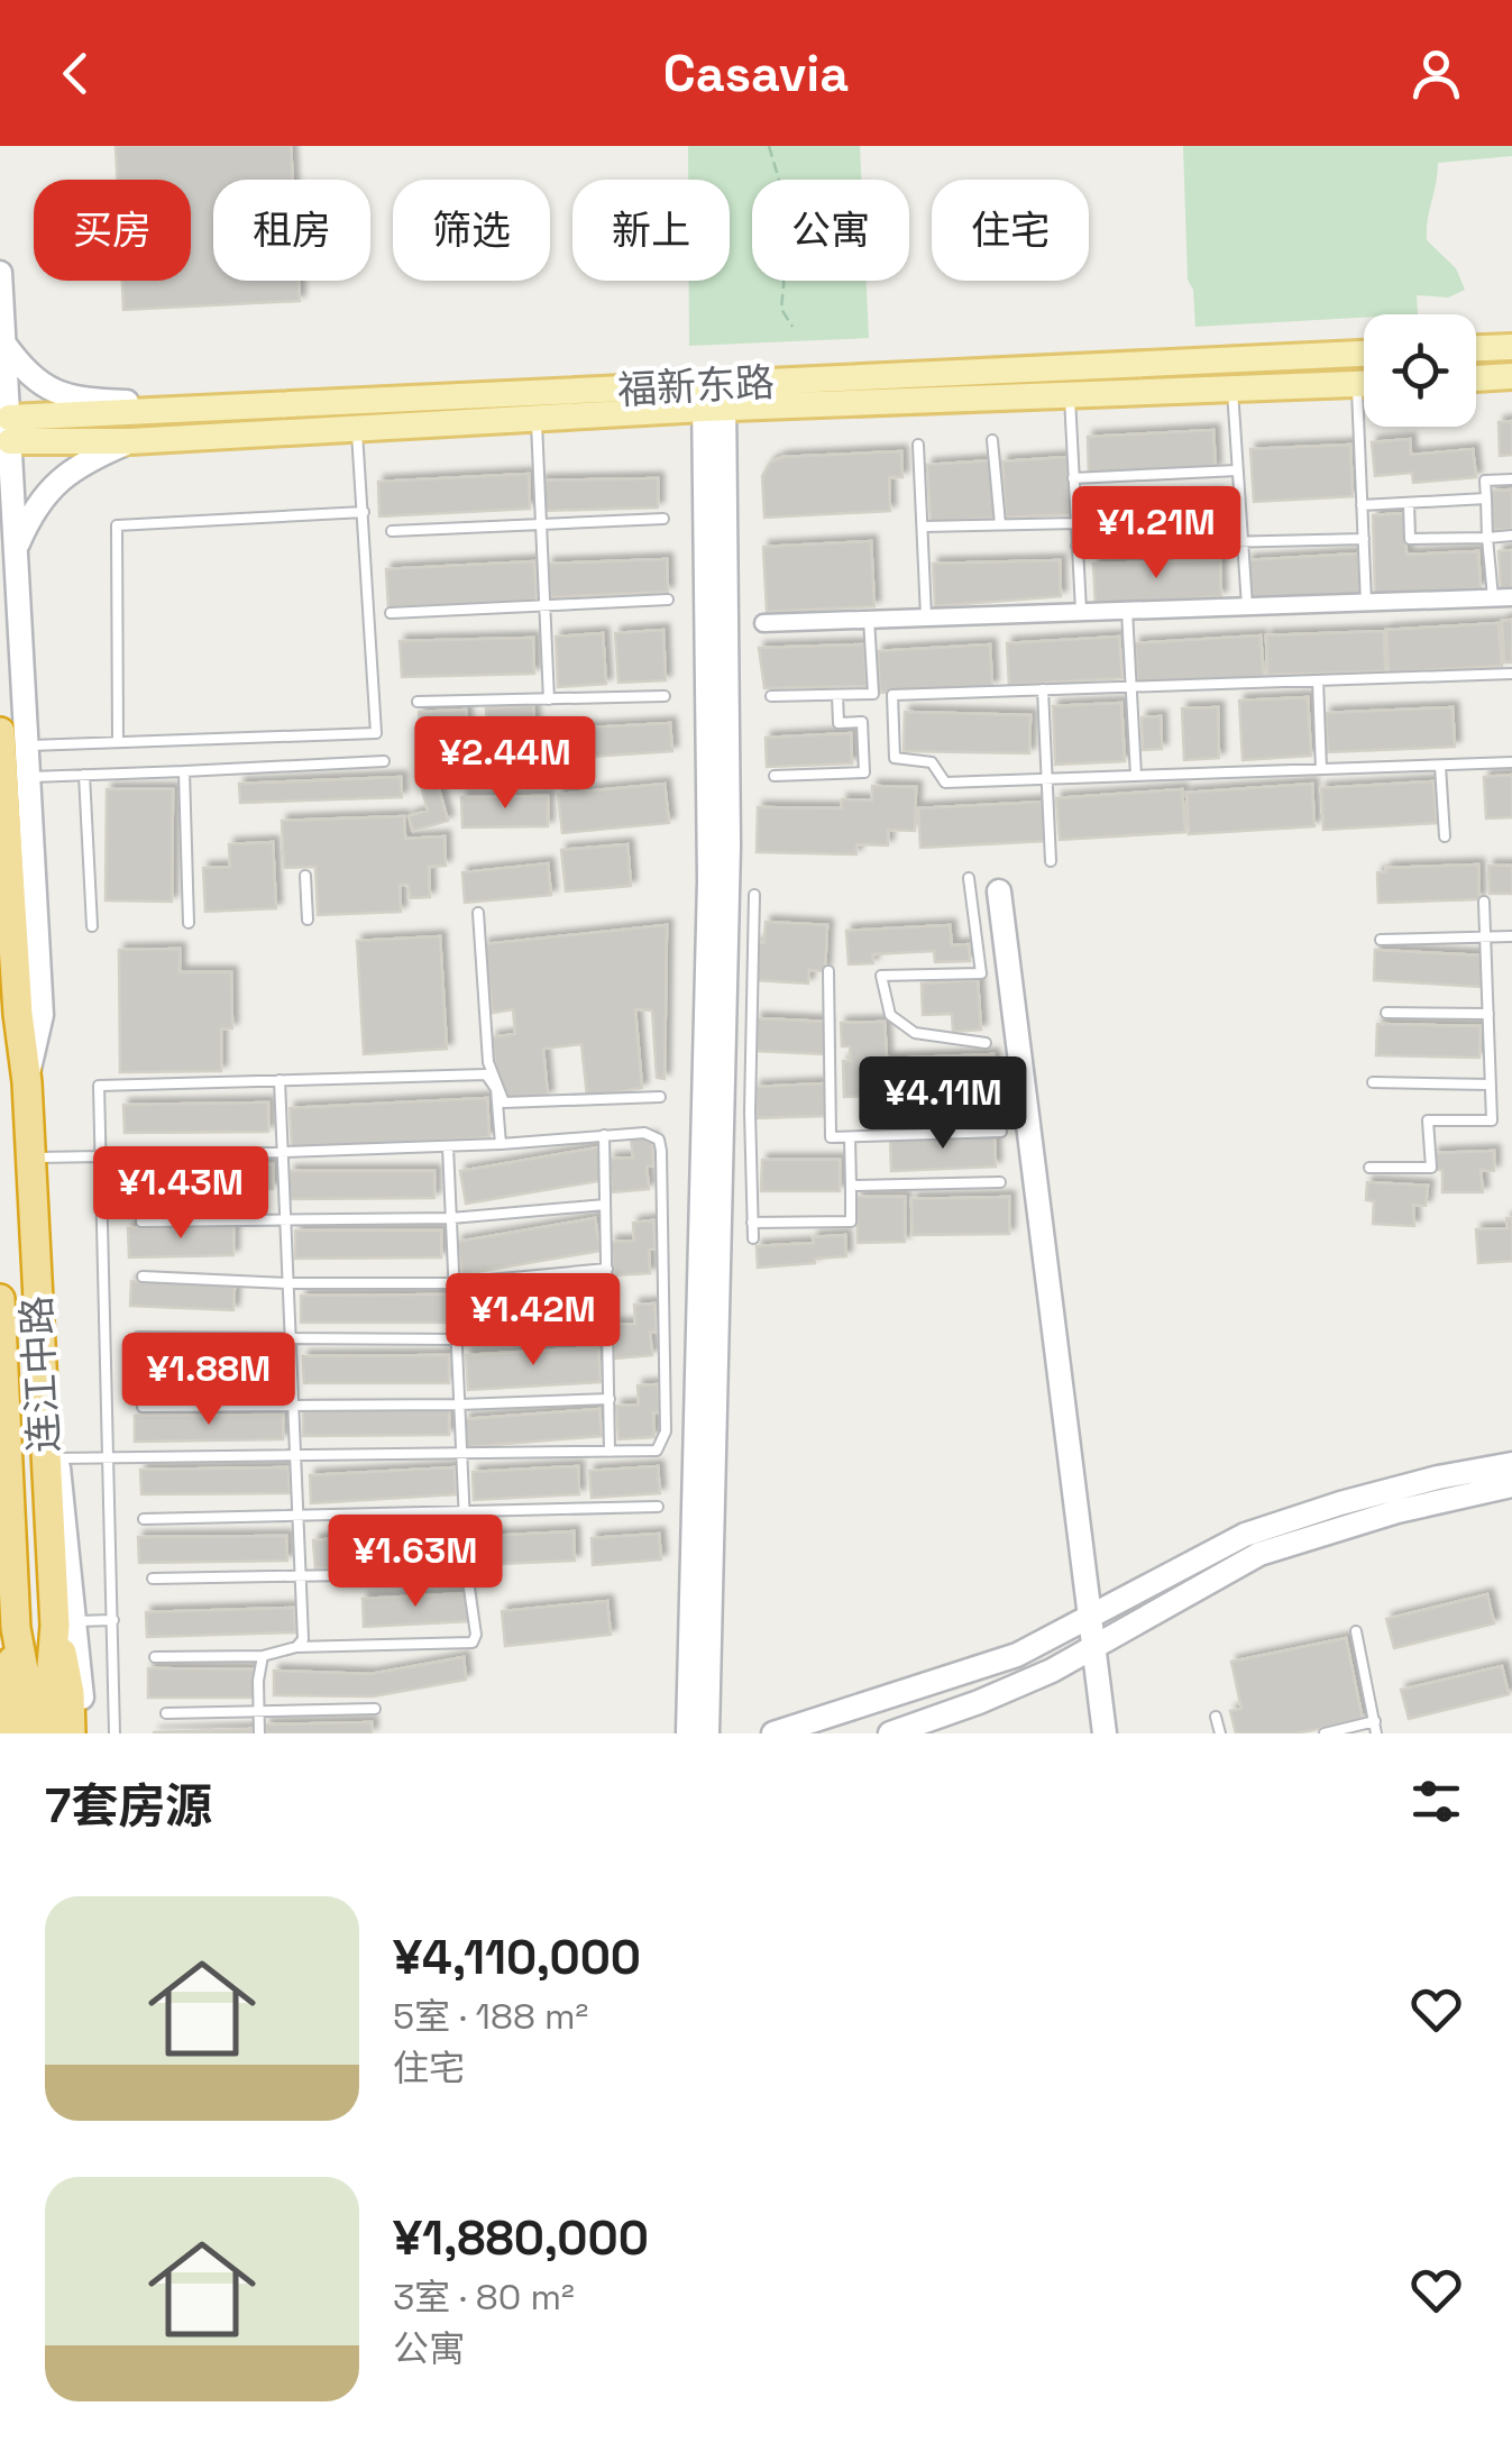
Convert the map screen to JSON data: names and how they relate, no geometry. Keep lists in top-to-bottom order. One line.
{"streets":{"highway":["连江中路"],"main road":["福新东路"]},"page":{"header":"Casavia","chip":["买房","租房","筛选","新上","公寓","住宅"],"price":["¥1.21M","¥2.44M","¥4.11M","¥1.43M","¥1.42M","¥1.88M","¥1.63M"],"heading":"7套房源","list":[{"name":"¥4,110,000","note":"5室 · 188 m² · 住宅"},{"name":"¥1,880,000","note":"3室 · 80 m² · 公寓"}]}}
